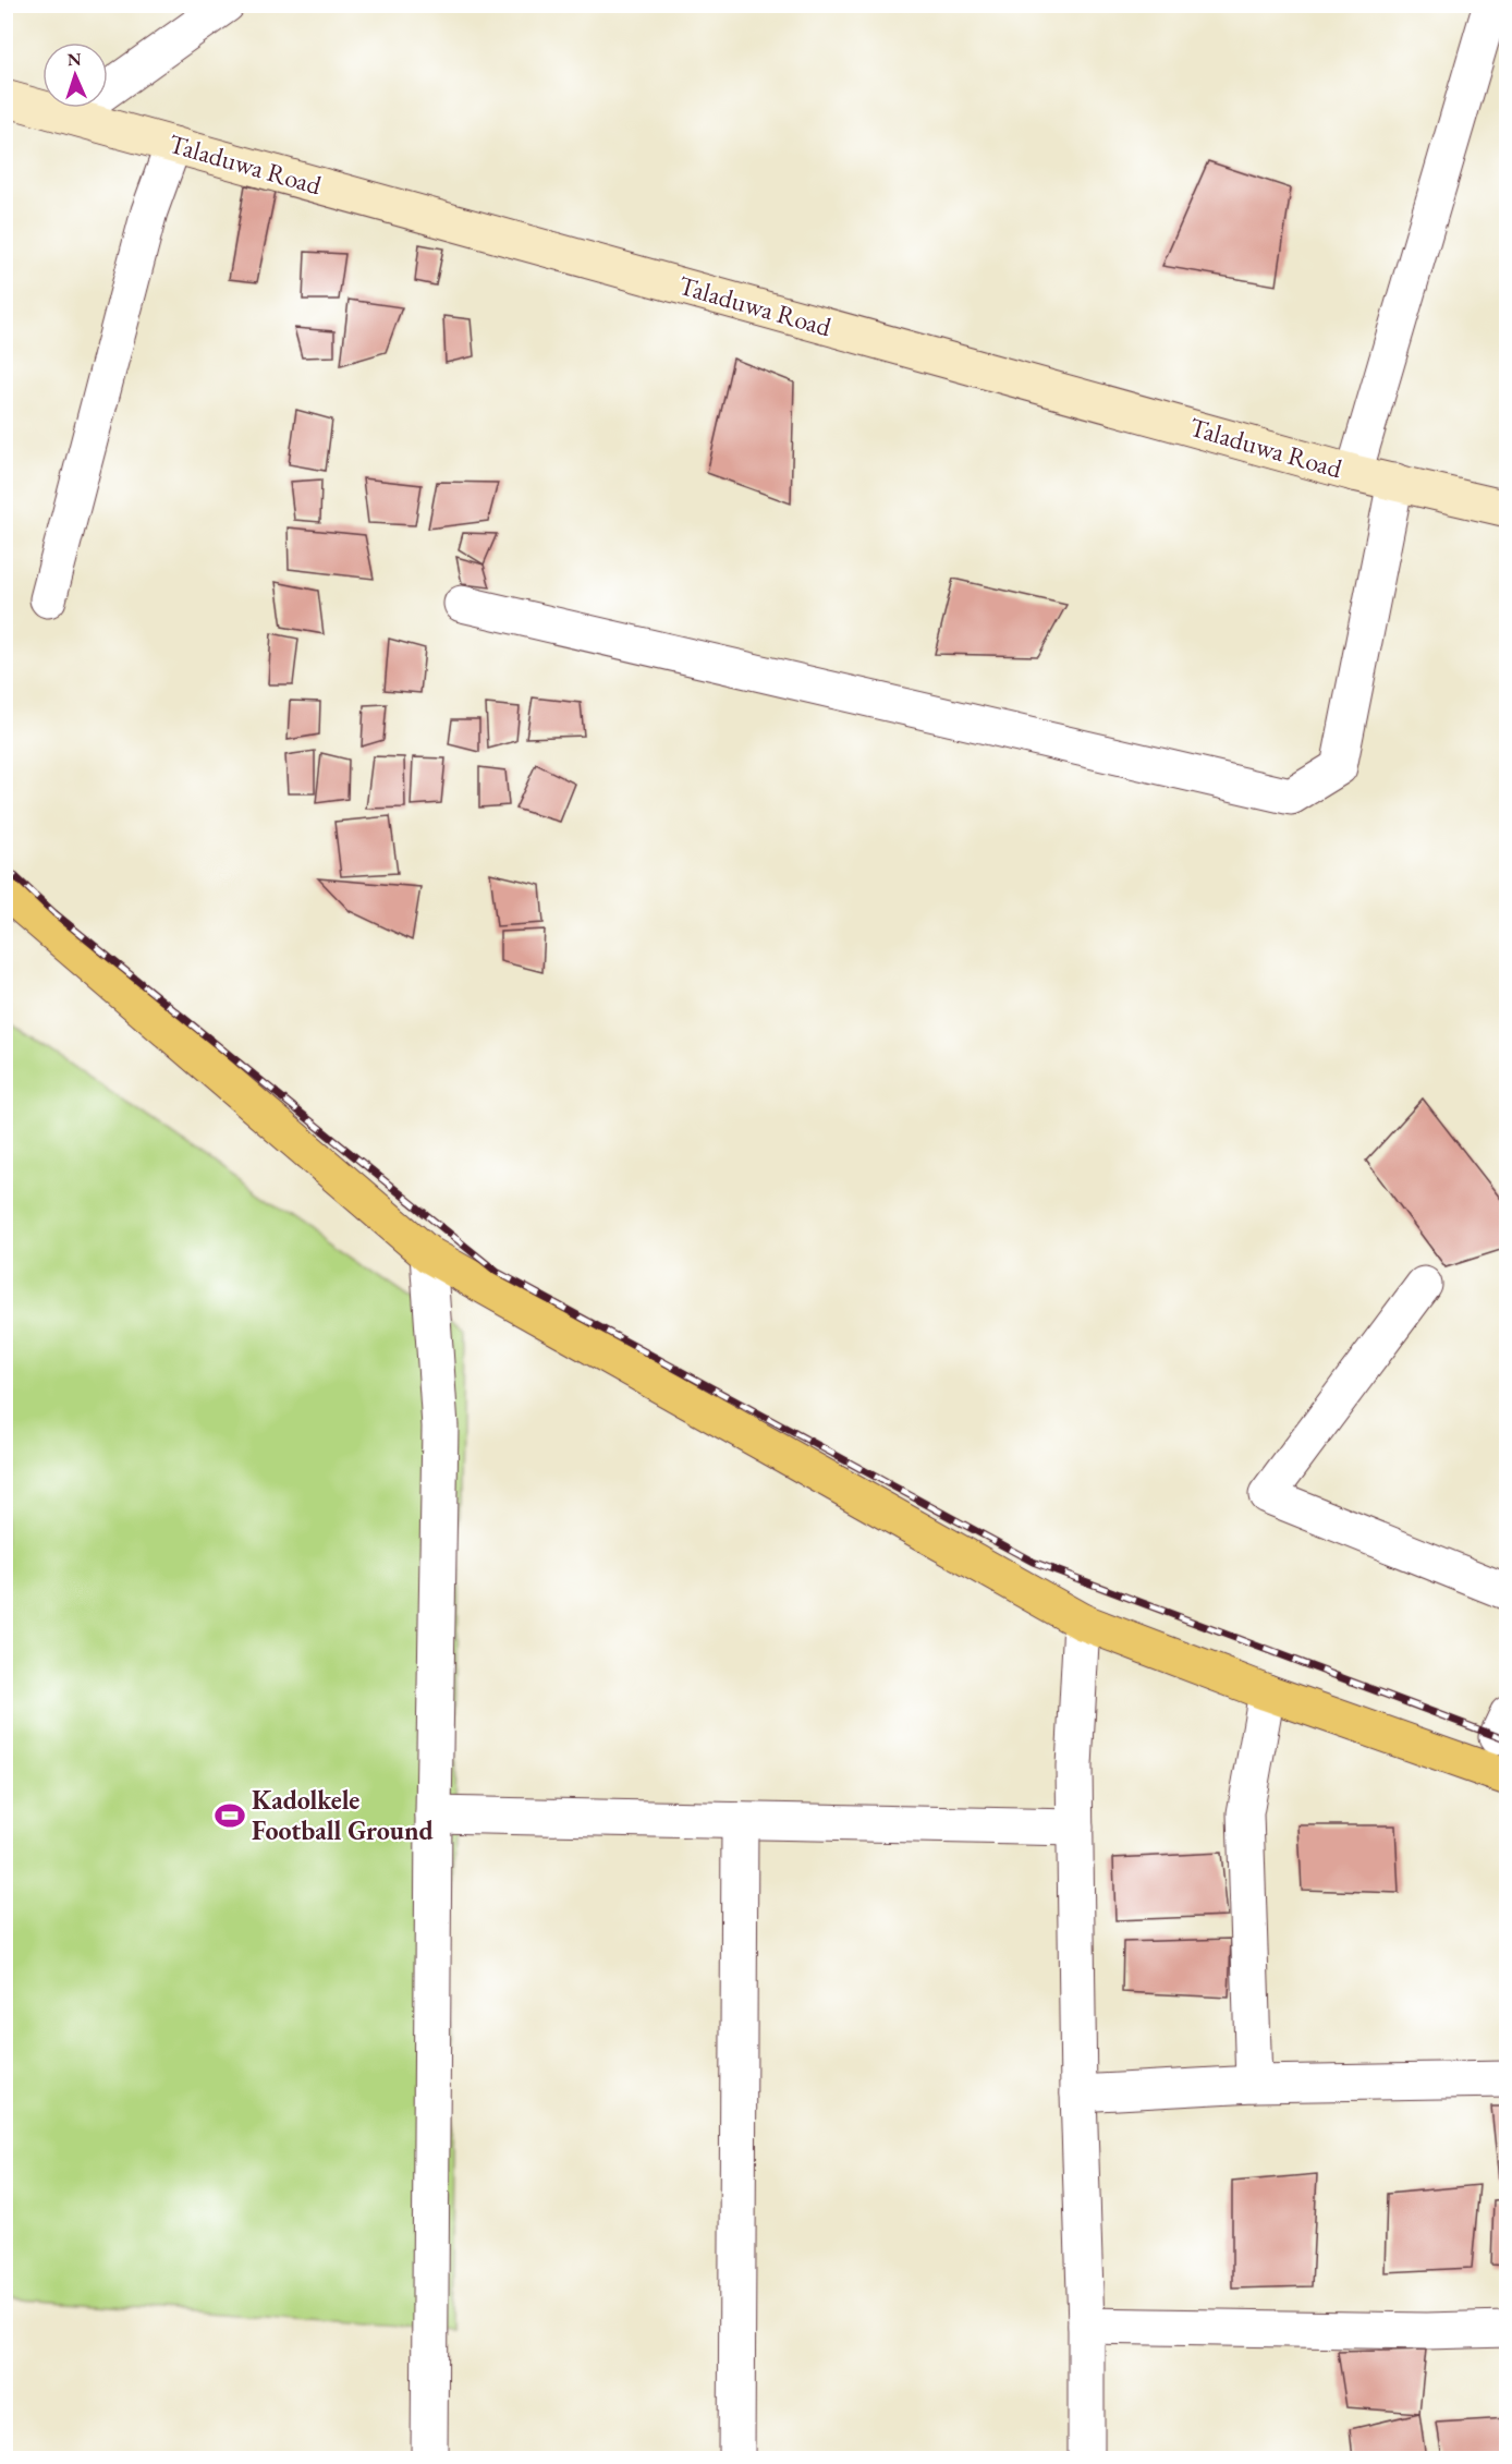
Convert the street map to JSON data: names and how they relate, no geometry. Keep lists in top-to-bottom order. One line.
{"streets":{"street":["Taladuwa Road"]},"places":{"sports":["Kadolkele Football Ground"]},"north":"top"}
